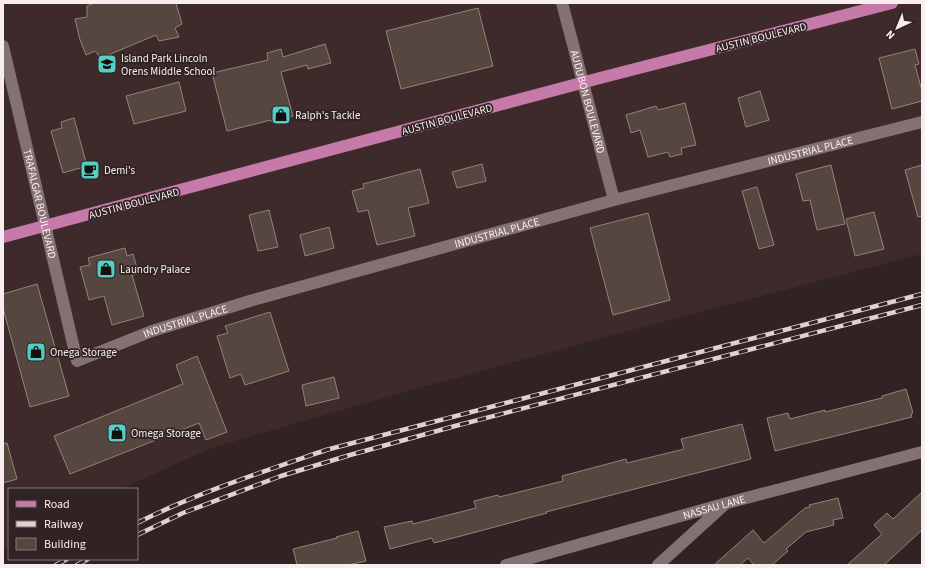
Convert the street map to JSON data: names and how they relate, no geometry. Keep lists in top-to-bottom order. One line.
{"streets":{"main road":["AUSTIN BOULEVARD"],"street":["AUDUBON BOULEVARD","INDUSTRIAL PLACE","TRAFALGAR BOULEVARD","NASSAU LANE"]},"crossings":[["AUSTIN BOULEVARD","AUDUBON BOULEVARD"],["AUSTIN BOULEVARD","TRAFALGAR BOULEVARD"],["AUDUBON BOULEVARD","INDUSTRIAL PLACE"],["INDUSTRIAL PLACE","TRAFALGAR BOULEVARD"]],"places":{"school or university":["Island Park Lincoln Orens Middle School"],"shop":["Ralph's Tackle","Laundry Palace","Onega Storage","Omega Storage"],"cafe":["Demi's"]},"legend":["Road","Railway","Building"],"north":"bottom left"}
